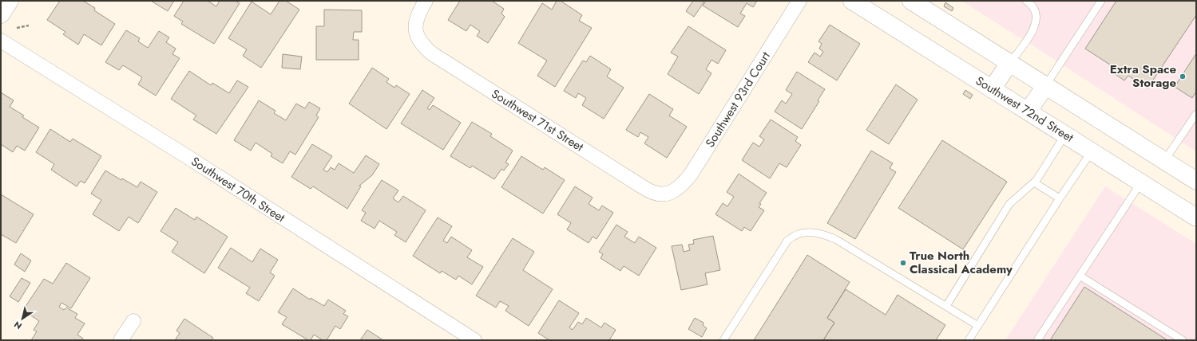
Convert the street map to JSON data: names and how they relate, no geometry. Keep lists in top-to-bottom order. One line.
{"streets":{"main road":["Southwest 72nd Street"],"street":["Southwest 93rd Court","Southwest 71st Street","Southwest 70th Street"]},"crossings":[["Southwest 93rd Court","Southwest 71st Street"]],"places":["Extra Space Storage","True North Classical Academy"],"north":"bottom left"}
